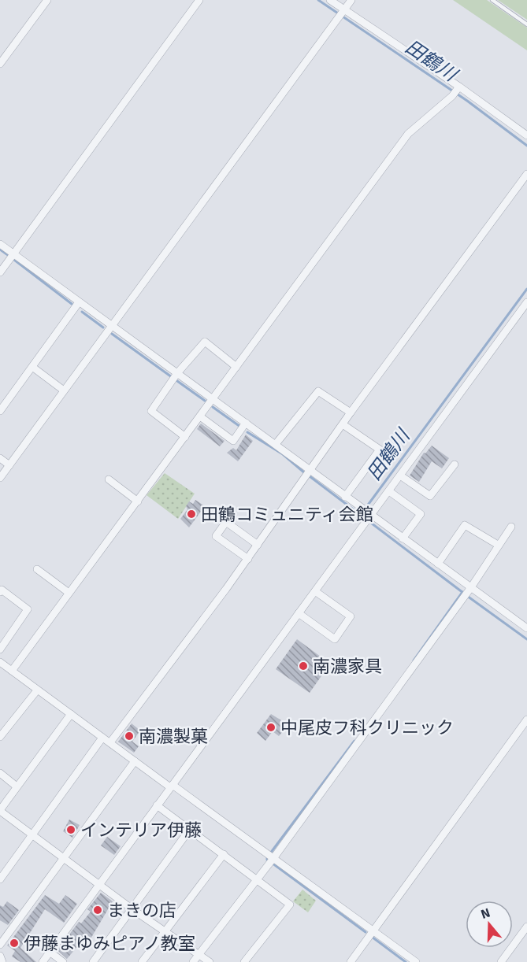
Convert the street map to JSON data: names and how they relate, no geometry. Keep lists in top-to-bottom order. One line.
{"water":["田鶴川"],"places":["田鶴コミュニティ会館","南濃家具","中尾皮フ科クリニック","南濃製菓","インテリア伊藤","まきの店","伊藤まゆみピアノ教室"],"north":"top"}
